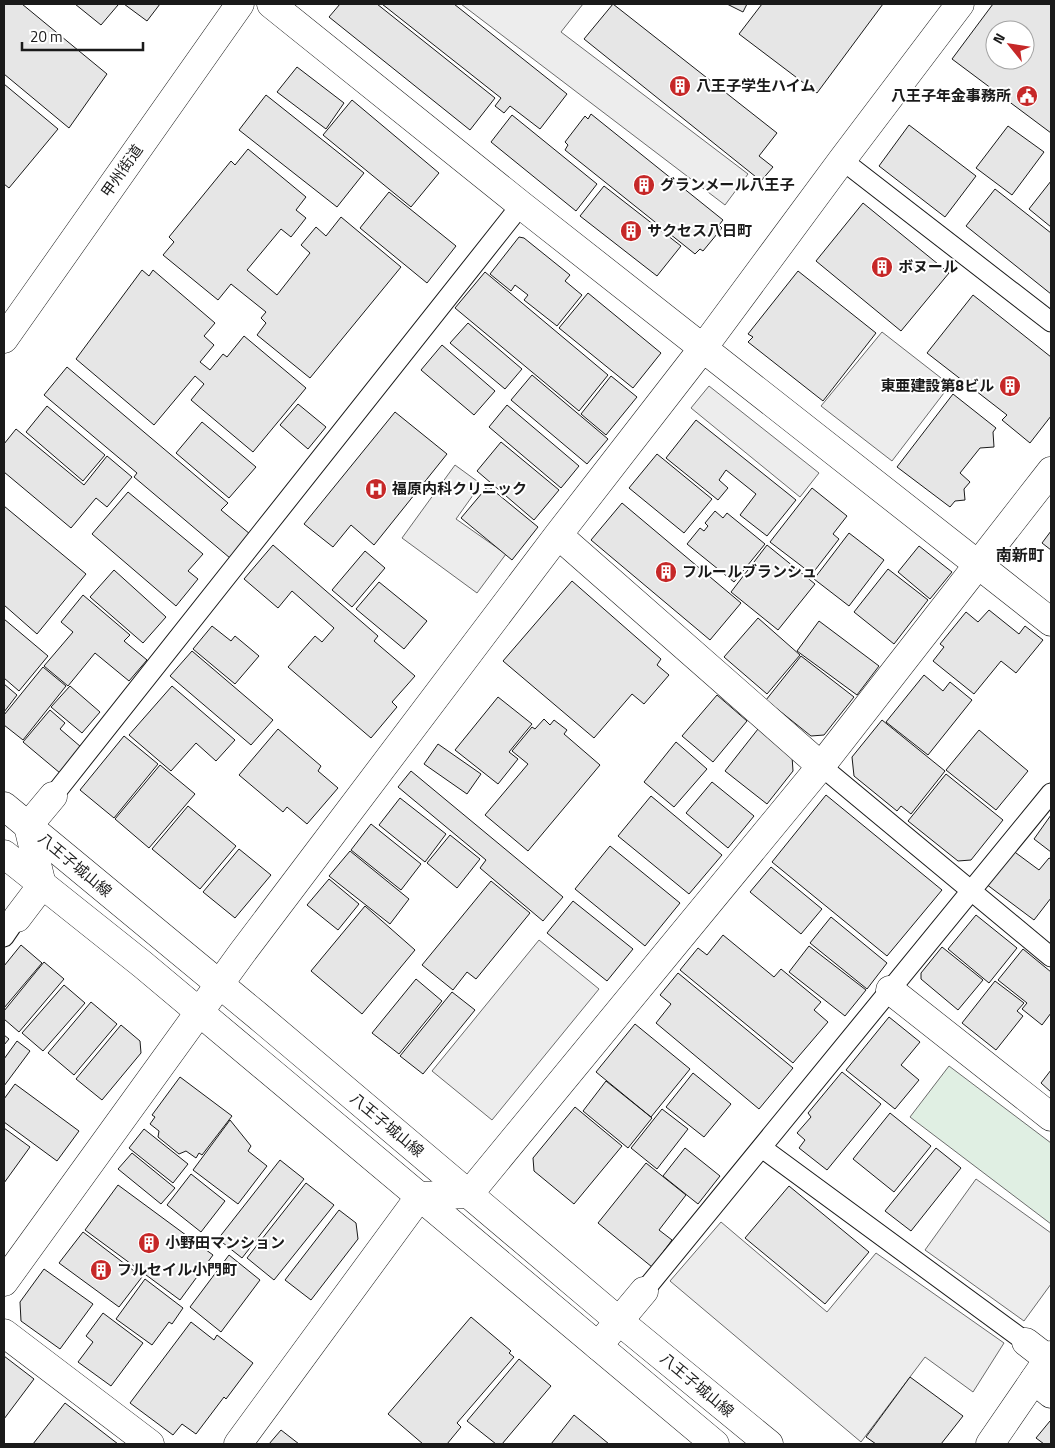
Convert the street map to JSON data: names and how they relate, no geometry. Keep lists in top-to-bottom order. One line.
{"streets":{"main road":["甲州街道","八王子城山線"]},"districts":["南新町"],"places":{"building":["八王子学生ハイム","グランメール八王子","サクセス八日町","ボヌール","東亜建設第8ビル","フルールブランシュ","小野田マンション","フルセイル小門町"],"public building":["八王子年金事務所"],"hospital":["福原内科クリニック"]},"scale_bar":"20 m","north":"top left"}
